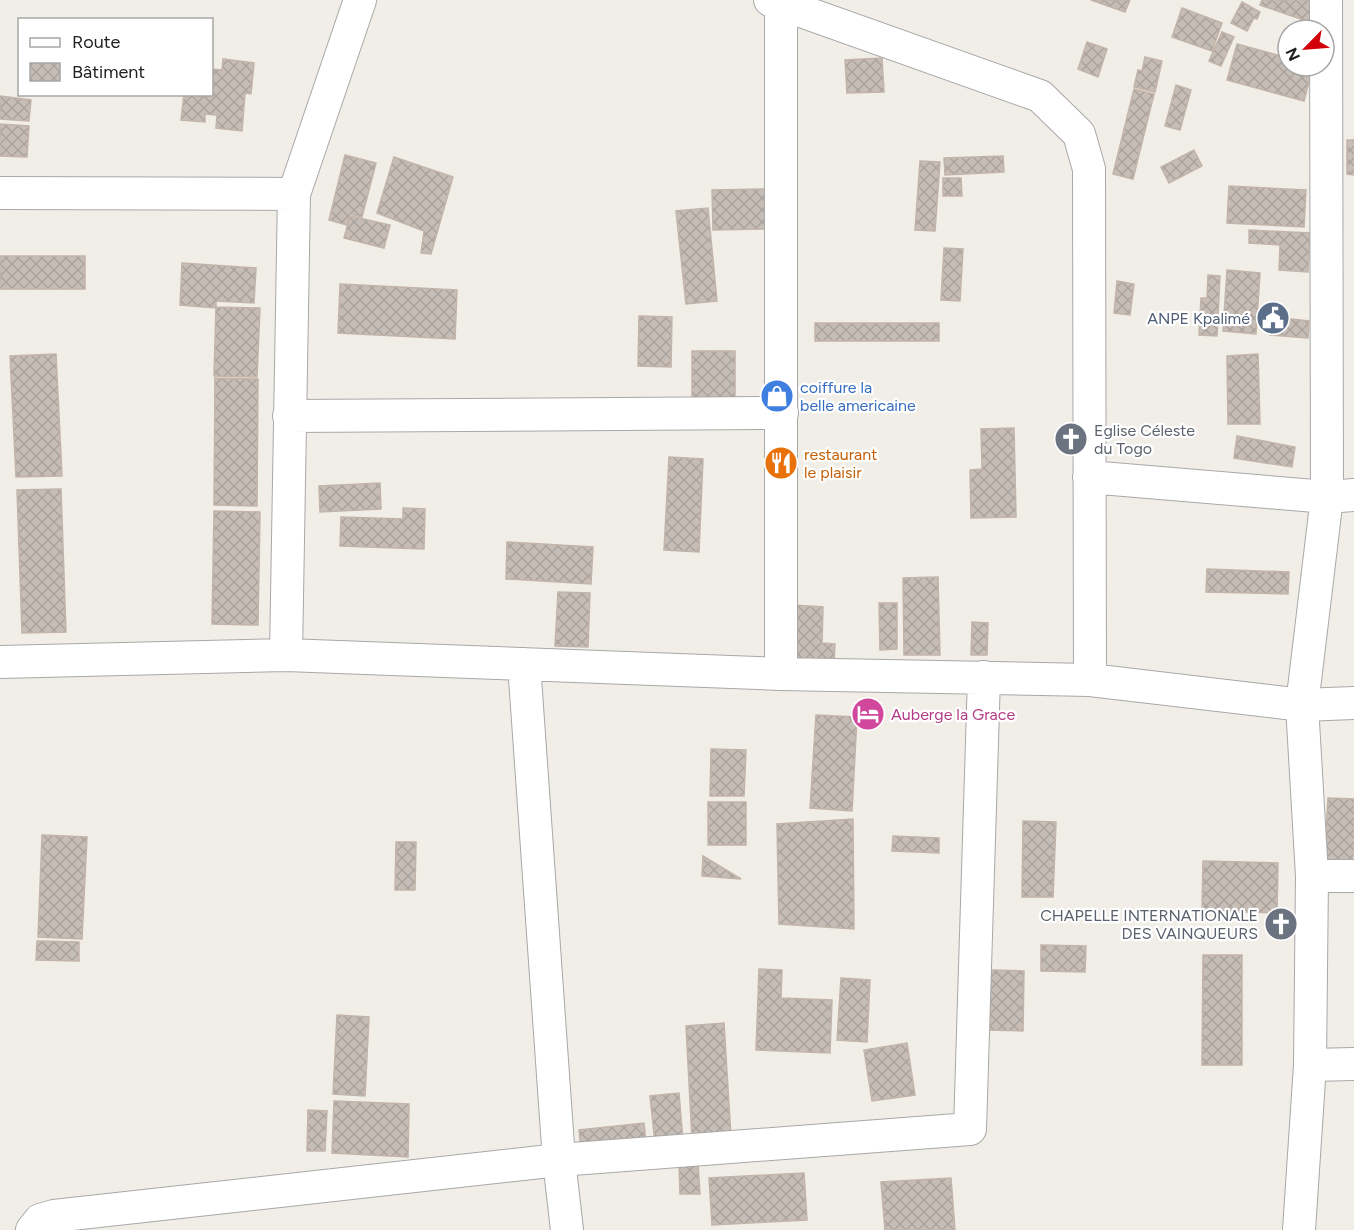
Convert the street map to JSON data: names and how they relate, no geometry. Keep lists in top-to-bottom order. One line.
{"places":{"public building":["ANPE Kpalimé"],"shop":["coiffure la belle americaine"],"church":["Eglise Céleste du Togo","CHAPELLE INTERNATIONALE DES VAINQUEURS"],"restaurant":["restaurant le plaisir"],"hotel":["Auberge la Grace"]},"legend":["Route","Bâtiment"],"north":"bottom left"}
